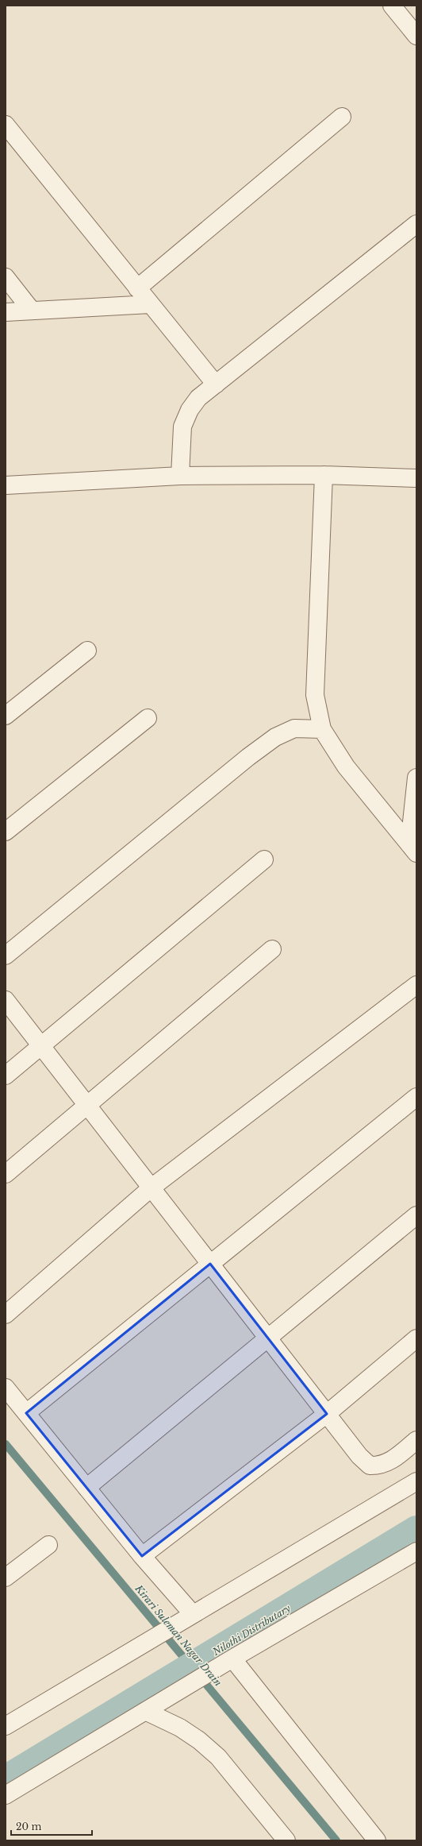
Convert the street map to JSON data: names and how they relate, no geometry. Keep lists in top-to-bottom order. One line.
{"water":["Nilothi Distributary","Kirari Suleman Nagar Drain"],"scale_bar":"20 m"}
